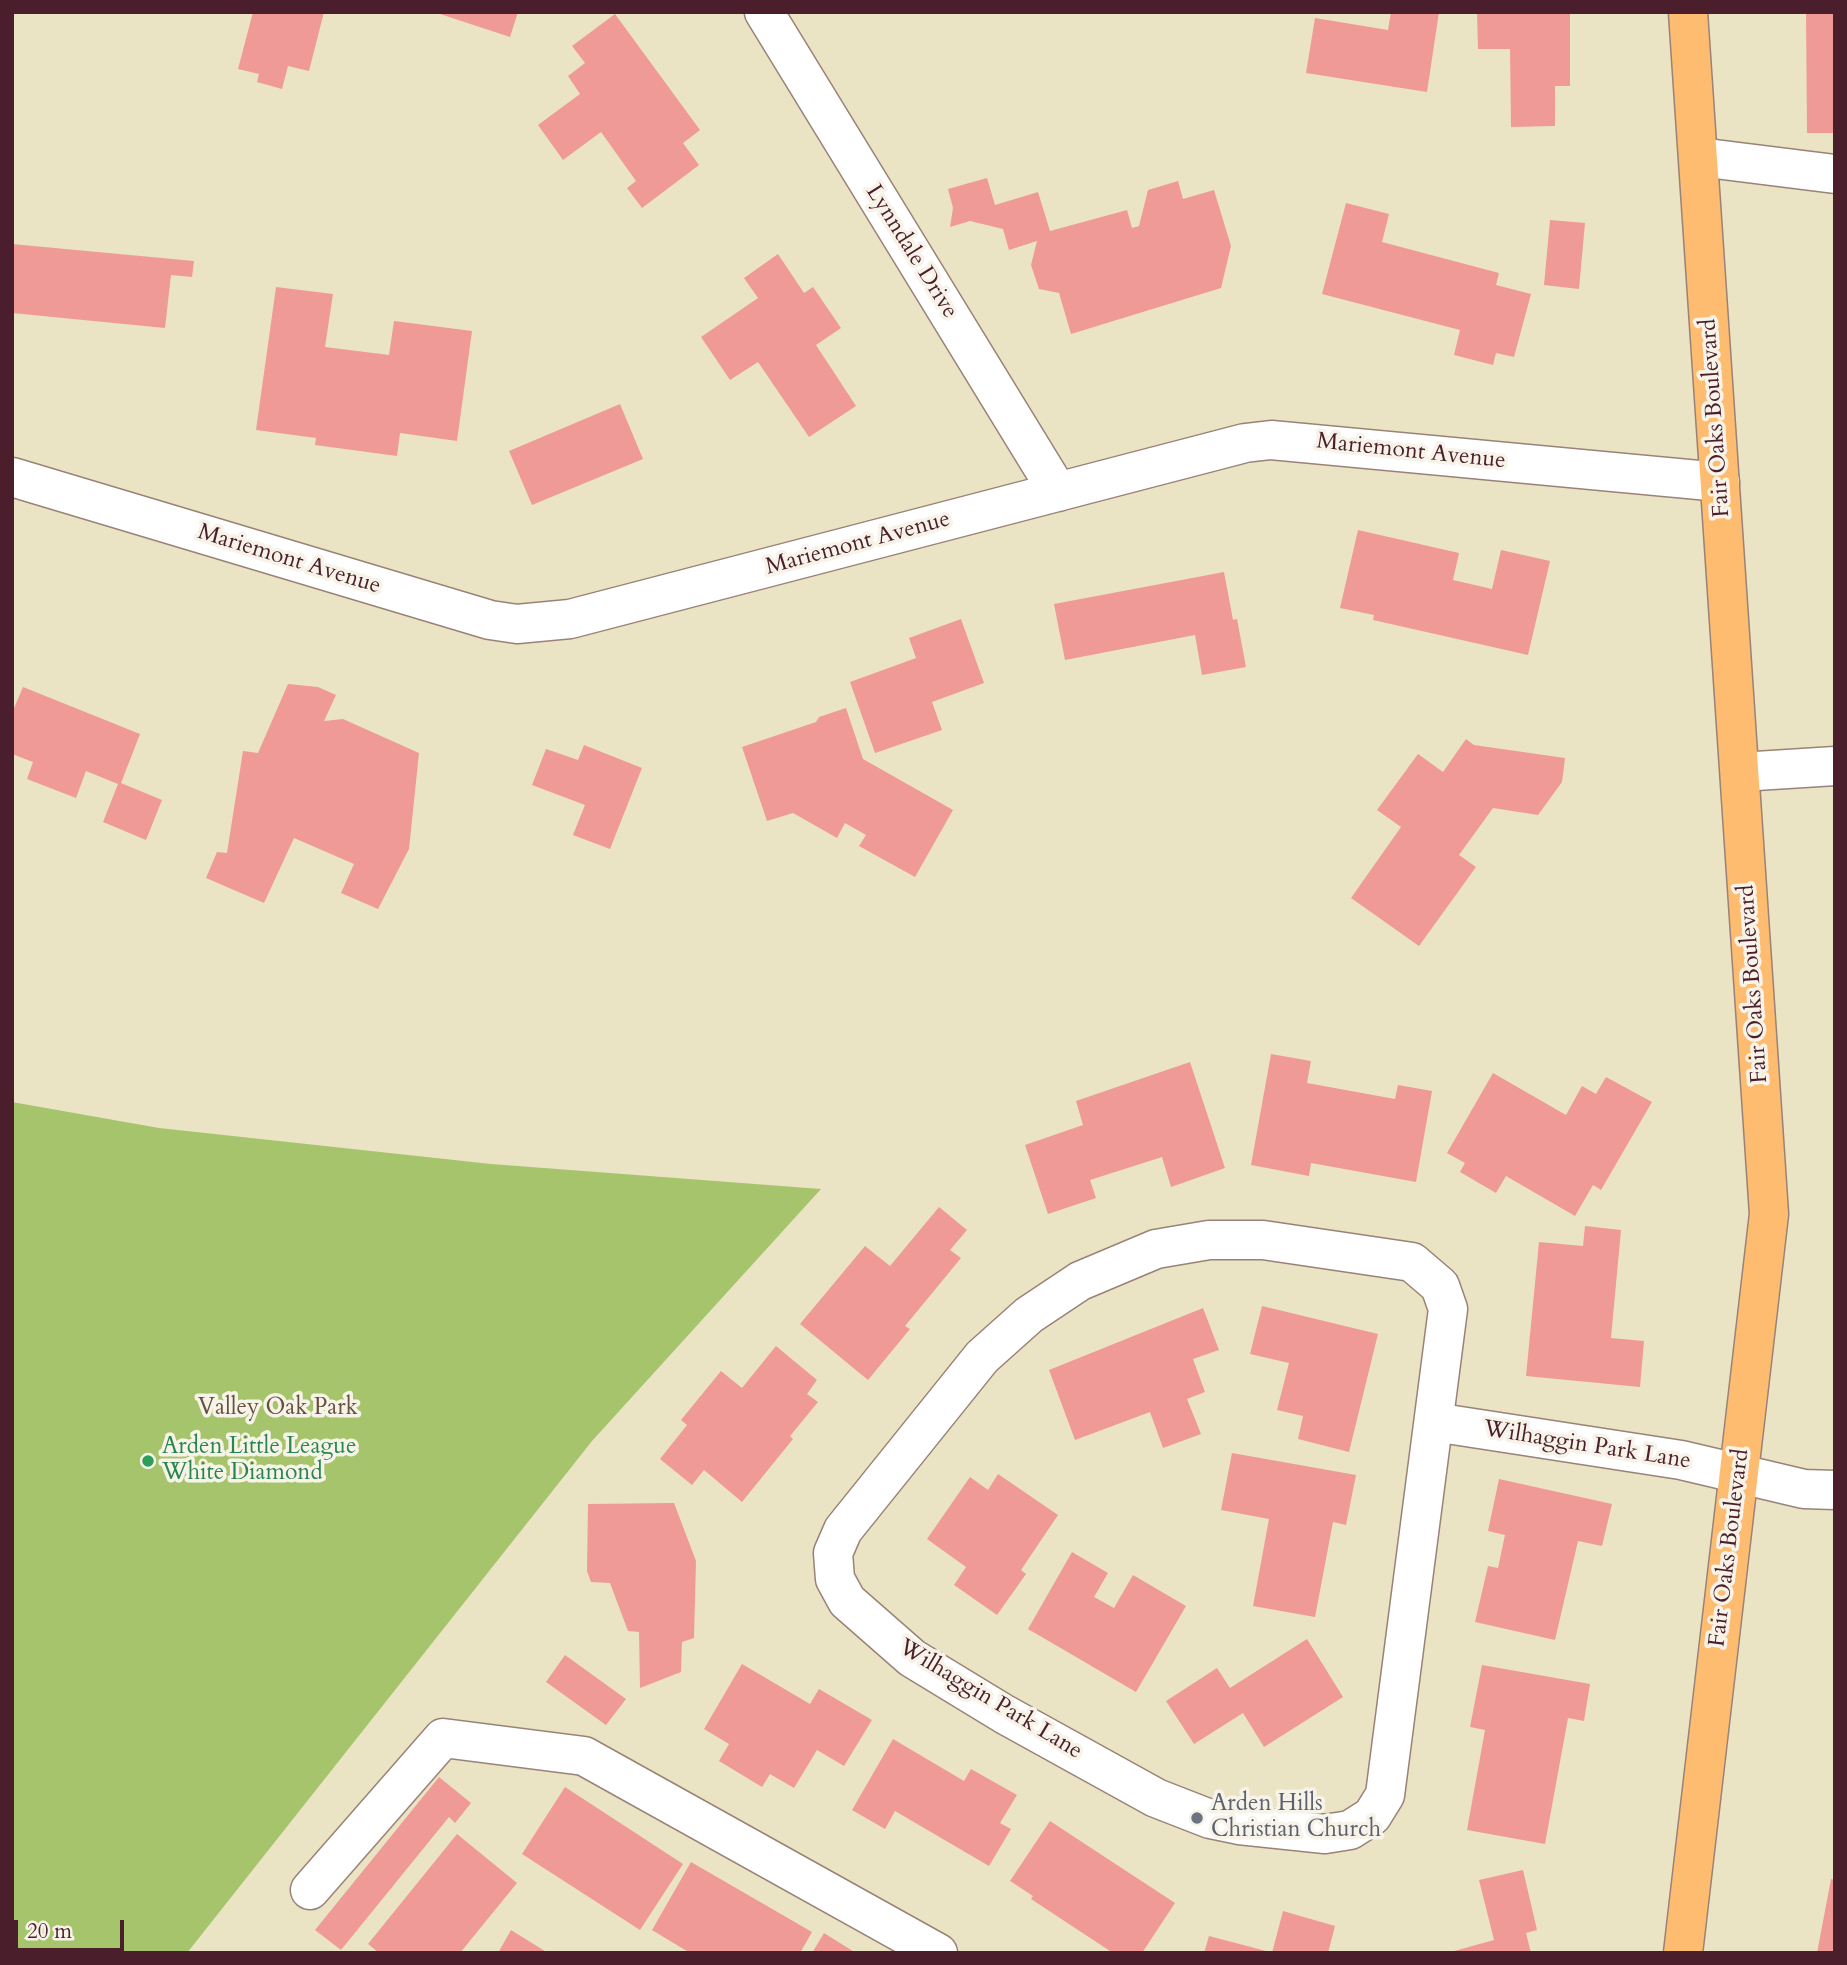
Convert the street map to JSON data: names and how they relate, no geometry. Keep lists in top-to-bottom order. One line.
{"streets":{"main road":["Fair Oaks Boulevard"],"street":["Lynndale Drive","Mariemont Avenue","Wilhaggin Park Lane"]},"crossings":[["Lynndale Drive","Mariemont Avenue"],["Fair Oaks Boulevard","Mariemont Avenue"],["Fair Oaks Boulevard","Wilhaggin Park Lane"]],"parks":["Valley Oak Park"],"places":["Arden Little League White Diamond","Arden Hills Christian Church"],"scale_bar":"20 m"}
